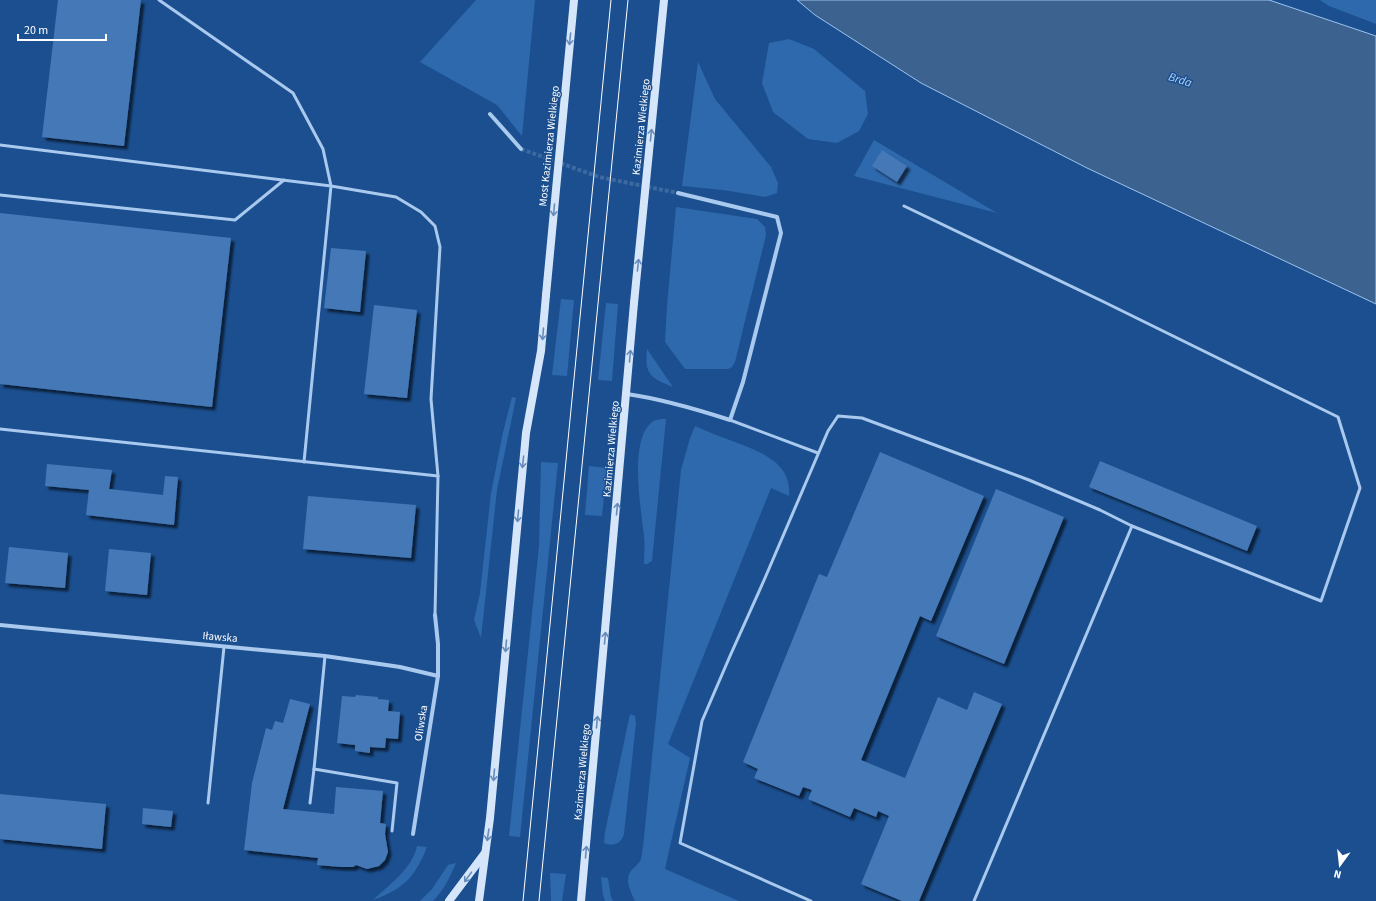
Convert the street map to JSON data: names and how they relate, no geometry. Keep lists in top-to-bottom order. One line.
{"streets":{"main road":["Kazimierza Wielkiego","Most Kazimierza Wielkiego"],"street":["Iławska","Oliwska"]},"crossings":[["Iławska","Oliwska"]],"one_way":["Kazimierza Wielkiego","Most Kazimierza Wielkiego"],"water":["Brda"],"scale_bar":"20 m","north":"bottom"}
